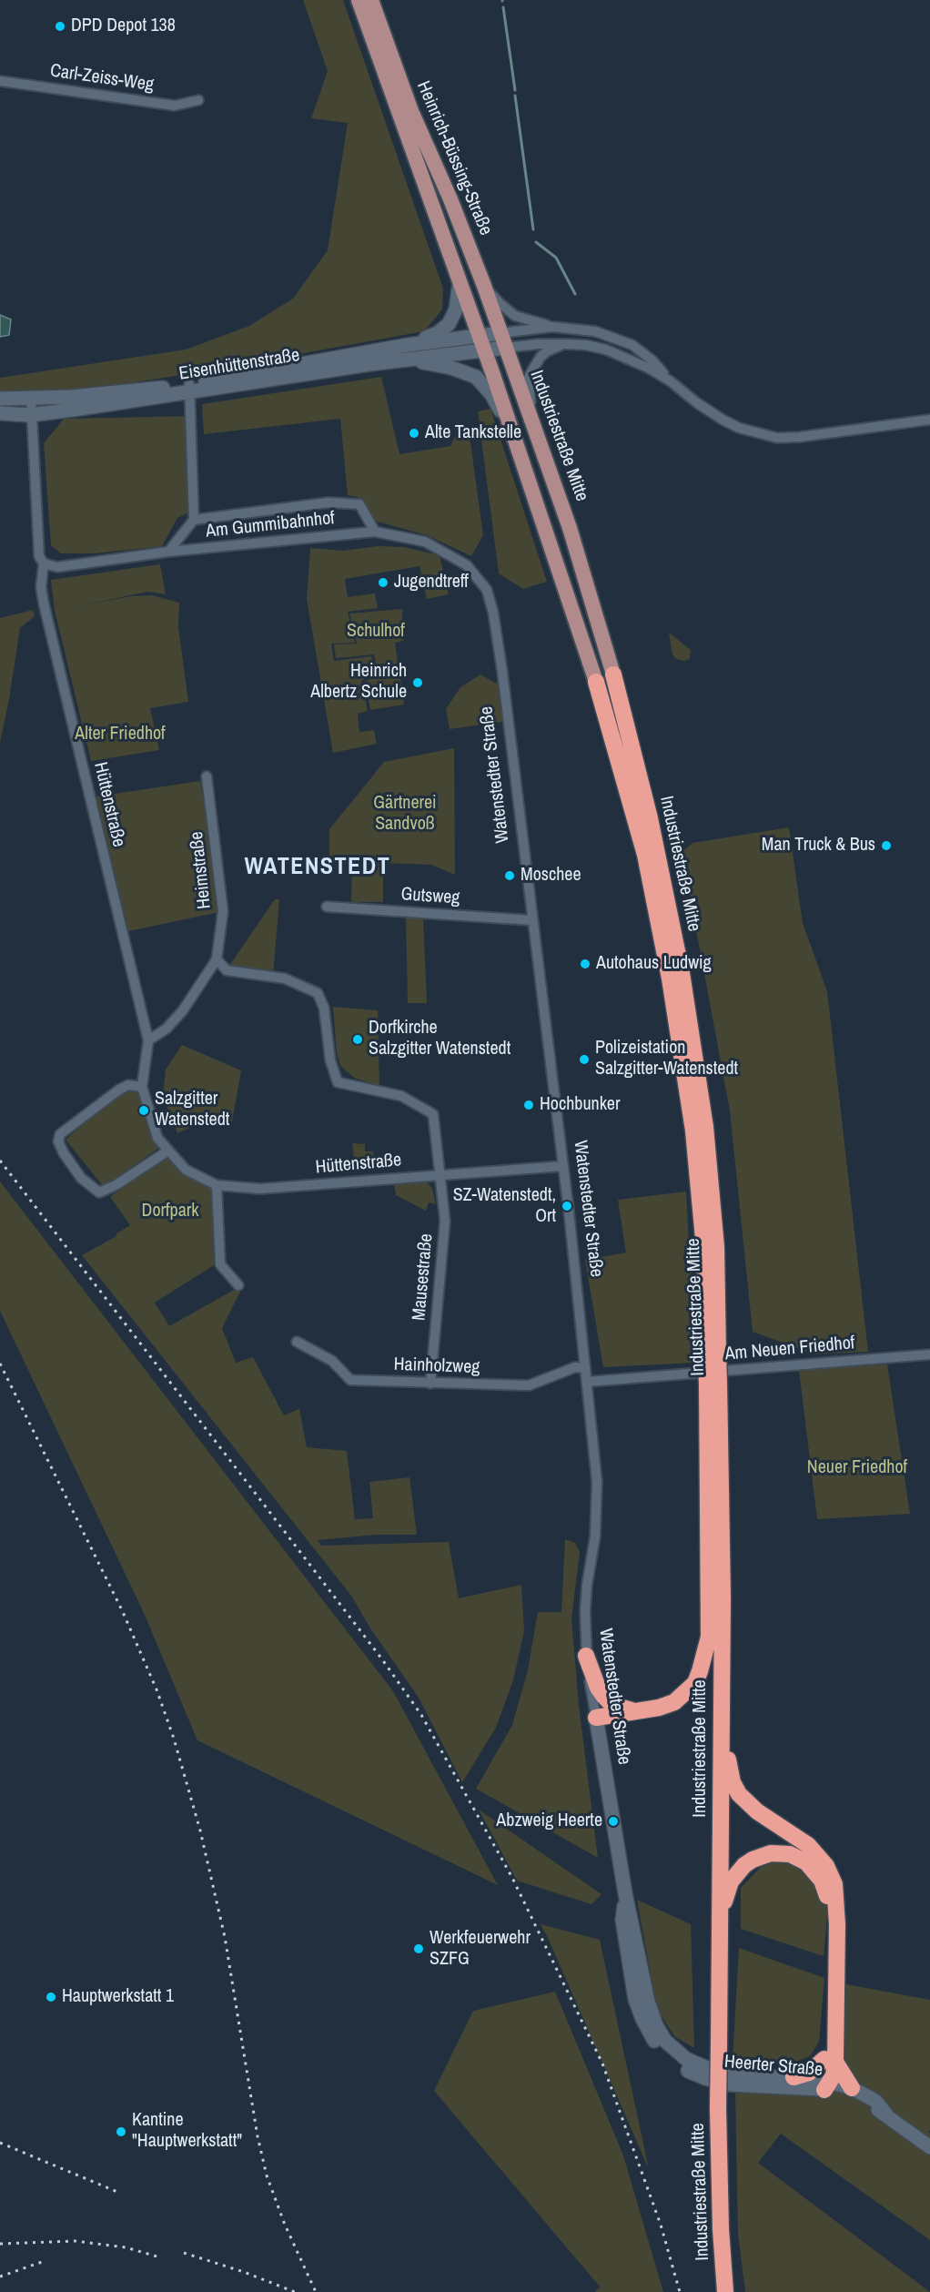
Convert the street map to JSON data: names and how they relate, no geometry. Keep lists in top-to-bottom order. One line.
{"streets":{"highway":["Industriestraße Mitte"],"main road":["Heinrich-Büssing-Straße"],"street":["Carl-Zeiss-Weg","Eisenhüttenstraße","Am Gummibahnhof","Watenstedter Straße","Hüttenstraße","Heimstraße","Gutsweg","Mausestraße","Am Neuen Friedhof","Hainholzweg","Heerter Straße"]},"crossings":[["Heinrich-Büssing-Straße","Eisenhüttenstraße"],["Heinrich-Büssing-Straße","Industriestraße Mitte"],["Eisenhüttenstraße","Industriestraße Mitte"],["Eisenhüttenstraße","Am Gummibahnhof"],["Eisenhüttenstraße","Hüttenstraße"],["Am Gummibahnhof","Watenstedter Straße"],["Am Gummibahnhof","Hüttenstraße"],["Watenstedter Straße","Hüttenstraße"],["Watenstedter Straße","Gutsweg"],["Watenstedter Straße","Am Neuen Friedhof"],["Watenstedter Straße","Hainholzweg"],["Watenstedter Straße","Heerter Straße"],["Hüttenstraße","Mausestraße"],["Heimstraße","Mausestraße"],["Mausestraße","Hainholzweg"]],"districts":["WATENSTEDT"],"parks":["Schulhof","Alter Friedhof","Gärtnerei Sandvoß","Dorfpark","Neuer Friedhof"],"places":["DPD Depot 138","Alte Tankstelle","Jugendtreff","Heinrich Albertz Schule","Man Truck & Bus","Moschee","Autohaus Ludwig","Dorfkirche Salzgitter Watenstedt","Polizeistation Salzgitter-Watenstedt","Hochbunker","Salzgitter Watenstedt","SZ-Watenstedt, Ort","Abzweig Heerte","Werkfeuerwehr SZFG","Hauptwerkstatt 1","Kantine \"Hauptwerkstatt\""]}
